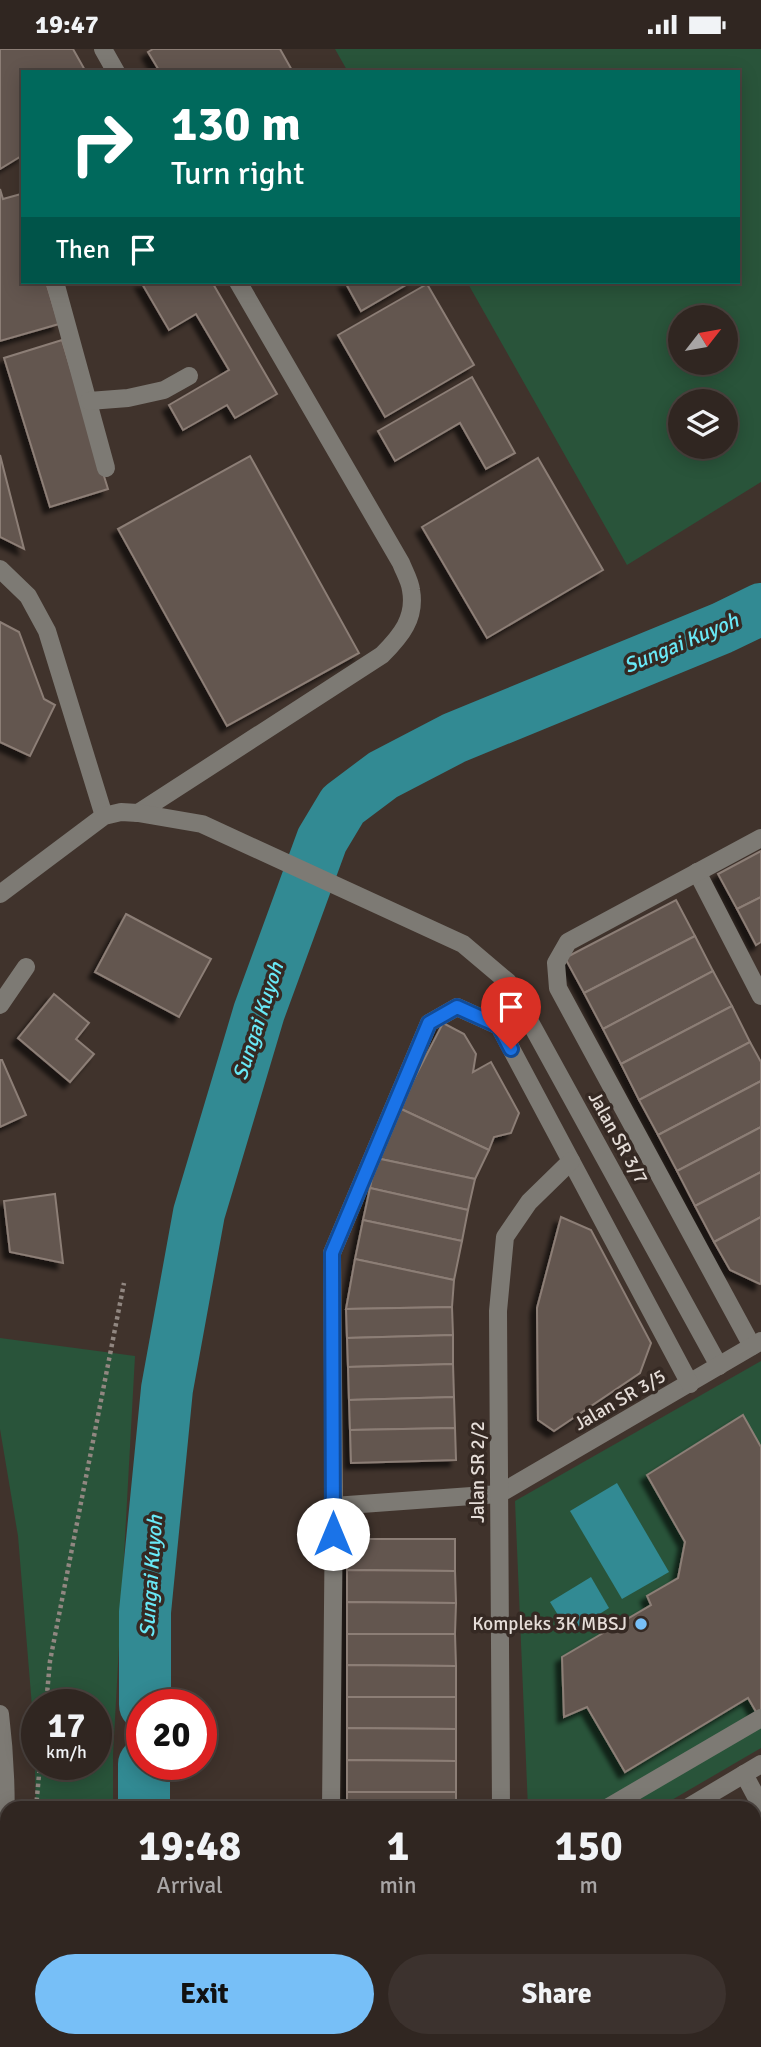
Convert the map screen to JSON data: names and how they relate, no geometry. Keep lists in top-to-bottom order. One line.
{"streets":{"street":["Jalan SR 3/7","Jalan SR 3/5","Jalan SR 2/2"]},"crossings":[["Jalan SR 3/7","Jalan SR 3/5"],["Jalan SR 3/5","Jalan SR 2/2"]],"water":["Sungai Kuyoh"],"places":["Kompleks 3K MBSJ"],"north":"top right","page":{"status":"19:47","turn":["130 m","Turn right"],"then":"Then","speed":"17 km/h","limit":"20","eta":["19:48","Arrival","1","min","150","m"],"buttons":["Exit","Share"]}}
